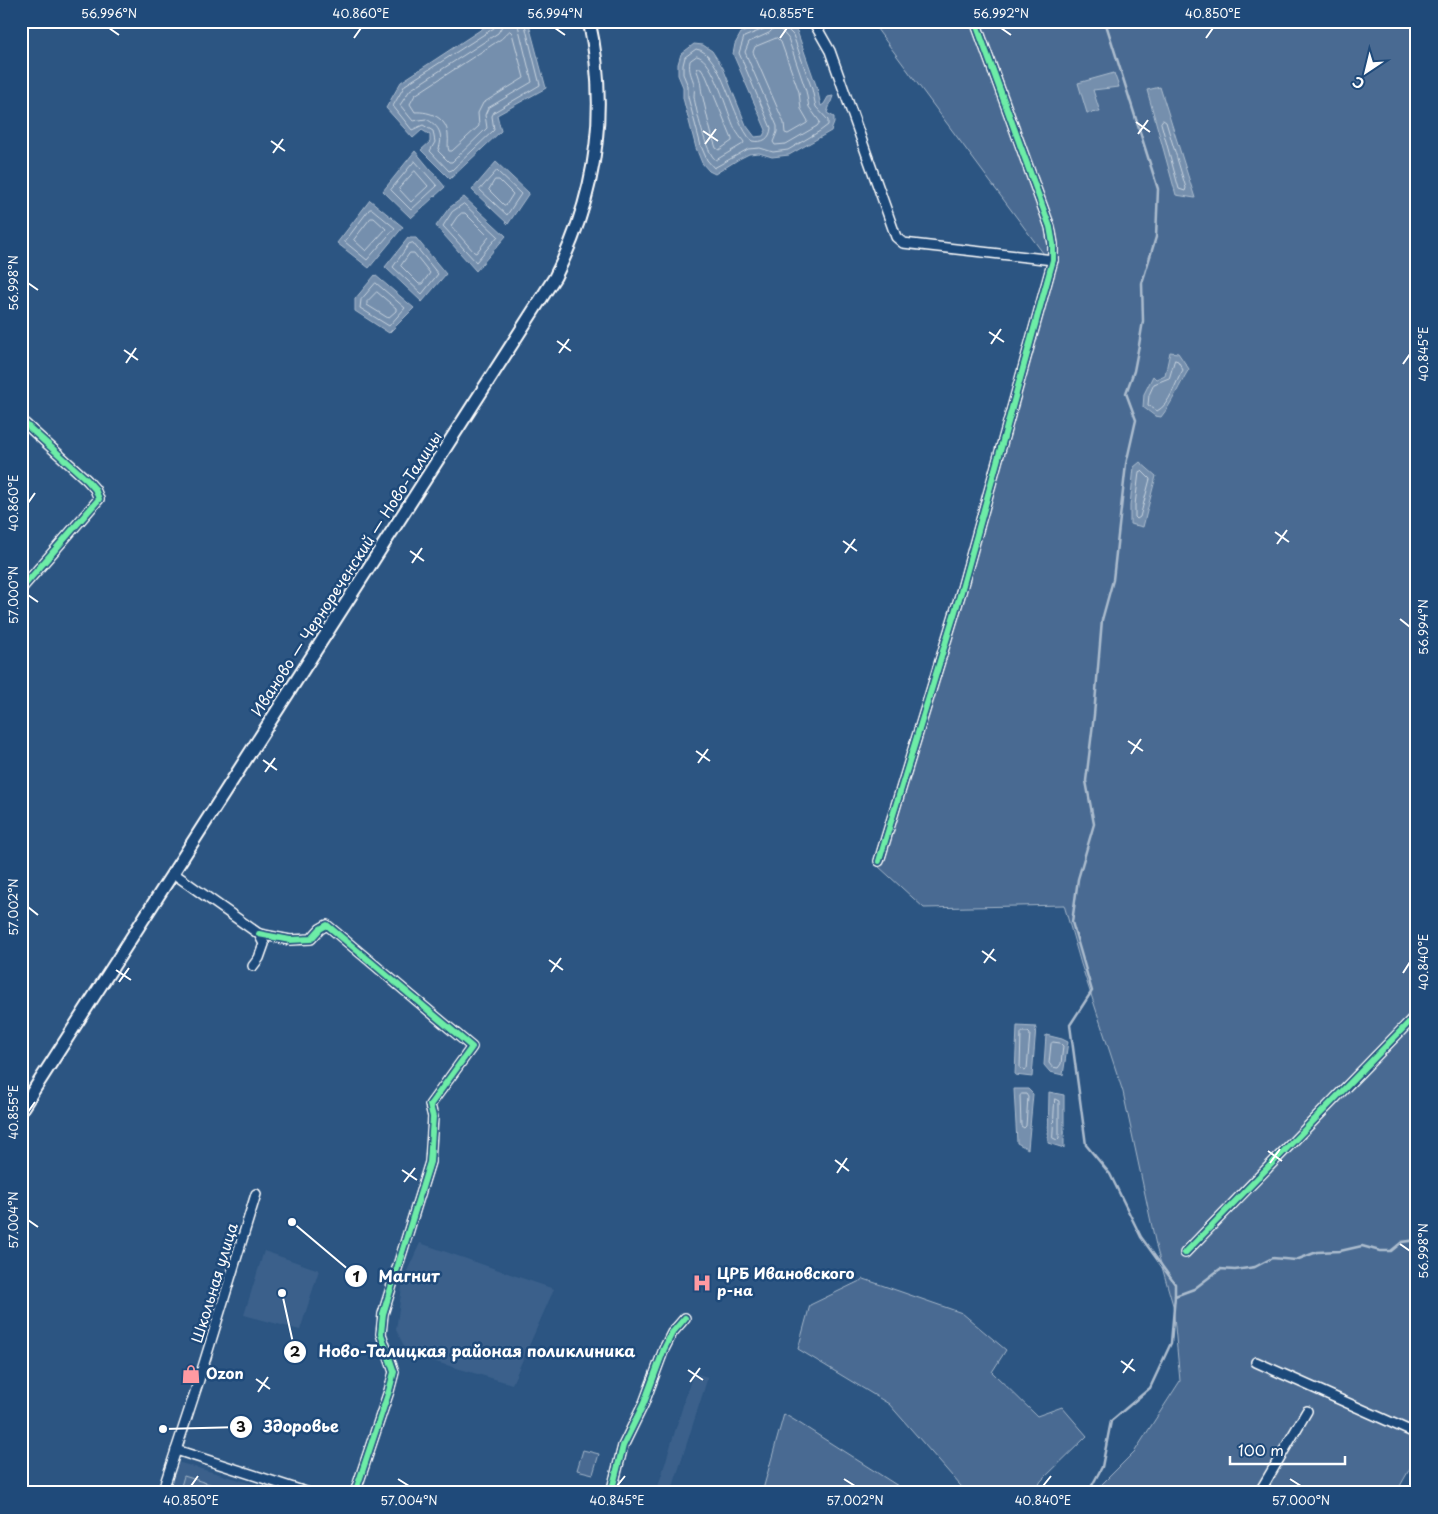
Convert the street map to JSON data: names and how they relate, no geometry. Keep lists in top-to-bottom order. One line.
{"streets":{"main road":["Иваново — Чернореченский — Ново-Талицы"],"street":["Школьная улица"]},"places":{"other":["Магнит","Ново-Талицкая районая поликлиника","Здоровье"],"hospital":["ЦРБ Ивановского р-на"],"shop":["Ozon"]},"scale_bar":"100 m","north":"bottom left","coordinates":["56.996°N","40.860°E","56.994°N","40.855°E","56.992°N","40.850°E","56.998°N","40.845°E","57.000°N","57.002°N","40.840°E","57.004°N"]}
